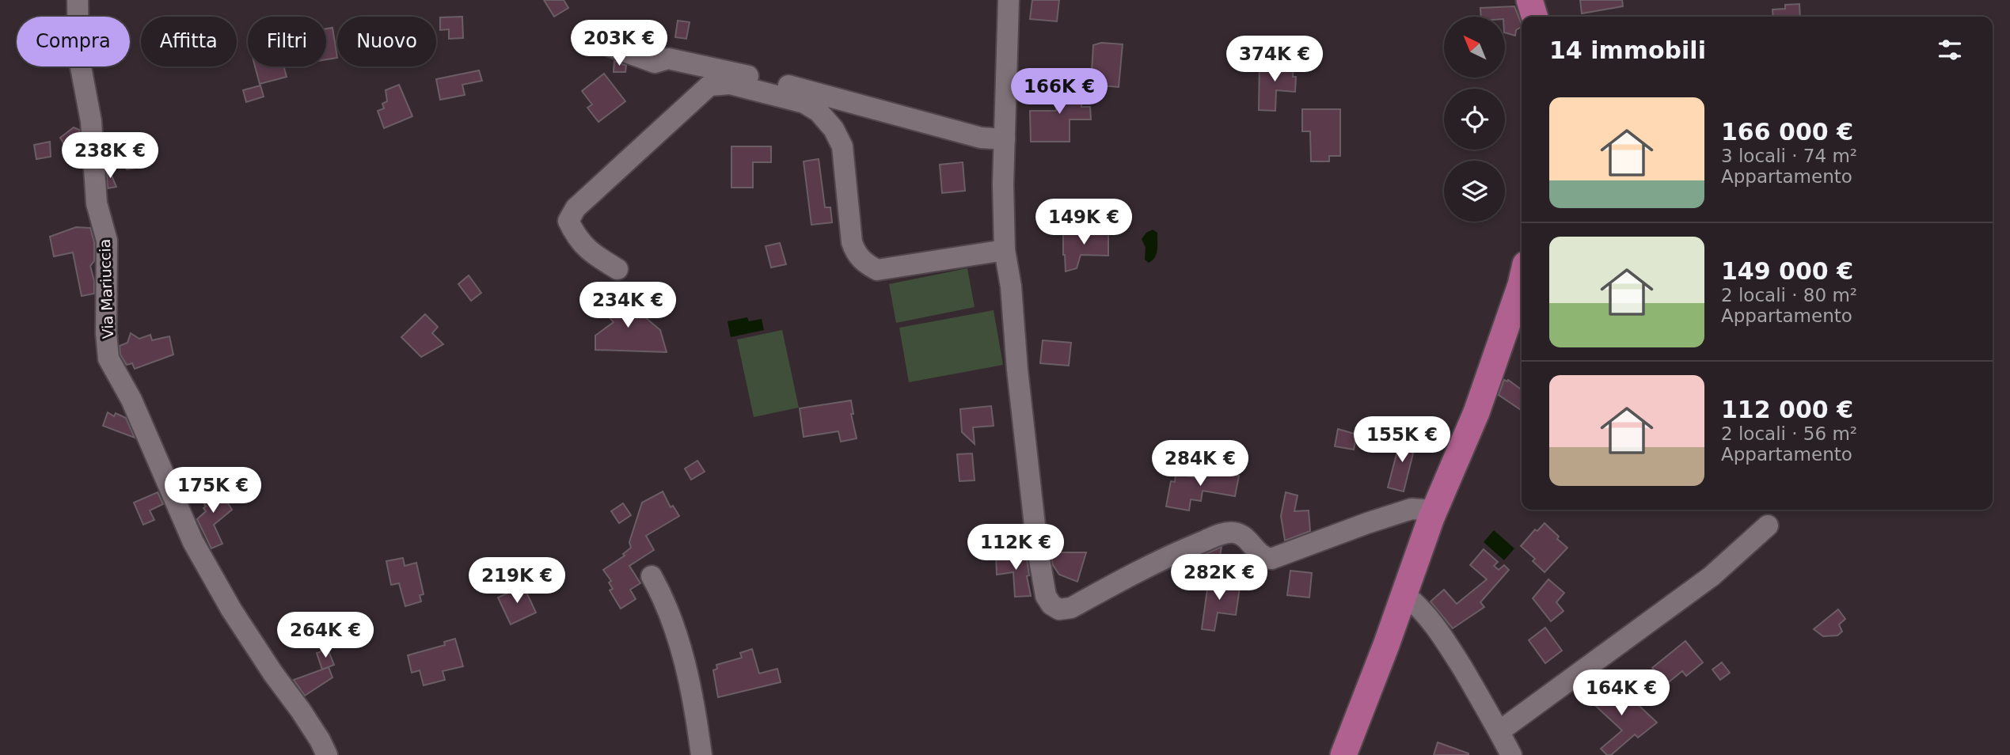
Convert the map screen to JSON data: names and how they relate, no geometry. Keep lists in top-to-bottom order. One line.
{"streets":{"street":["Via Mariuccia"]},"north":"top left","page":{"chip":["Compra","Affitta","Filtri","Nuovo"],"heading":"14 immobili","price":["203K €","374K €","166K €","238K €","149K €","234K €","155K €","284K €","175K €","112K €","282K €","219K €","264K €","164K €"],"list":[{"name":"166 000 €","note":"3 locali · 74 m² · Appartamento"},{"name":"149 000 €","note":"2 locali · 80 m² · Appartamento"},{"name":"112 000 €","note":"2 locali · 56 m² · Appartamento"}]}}
